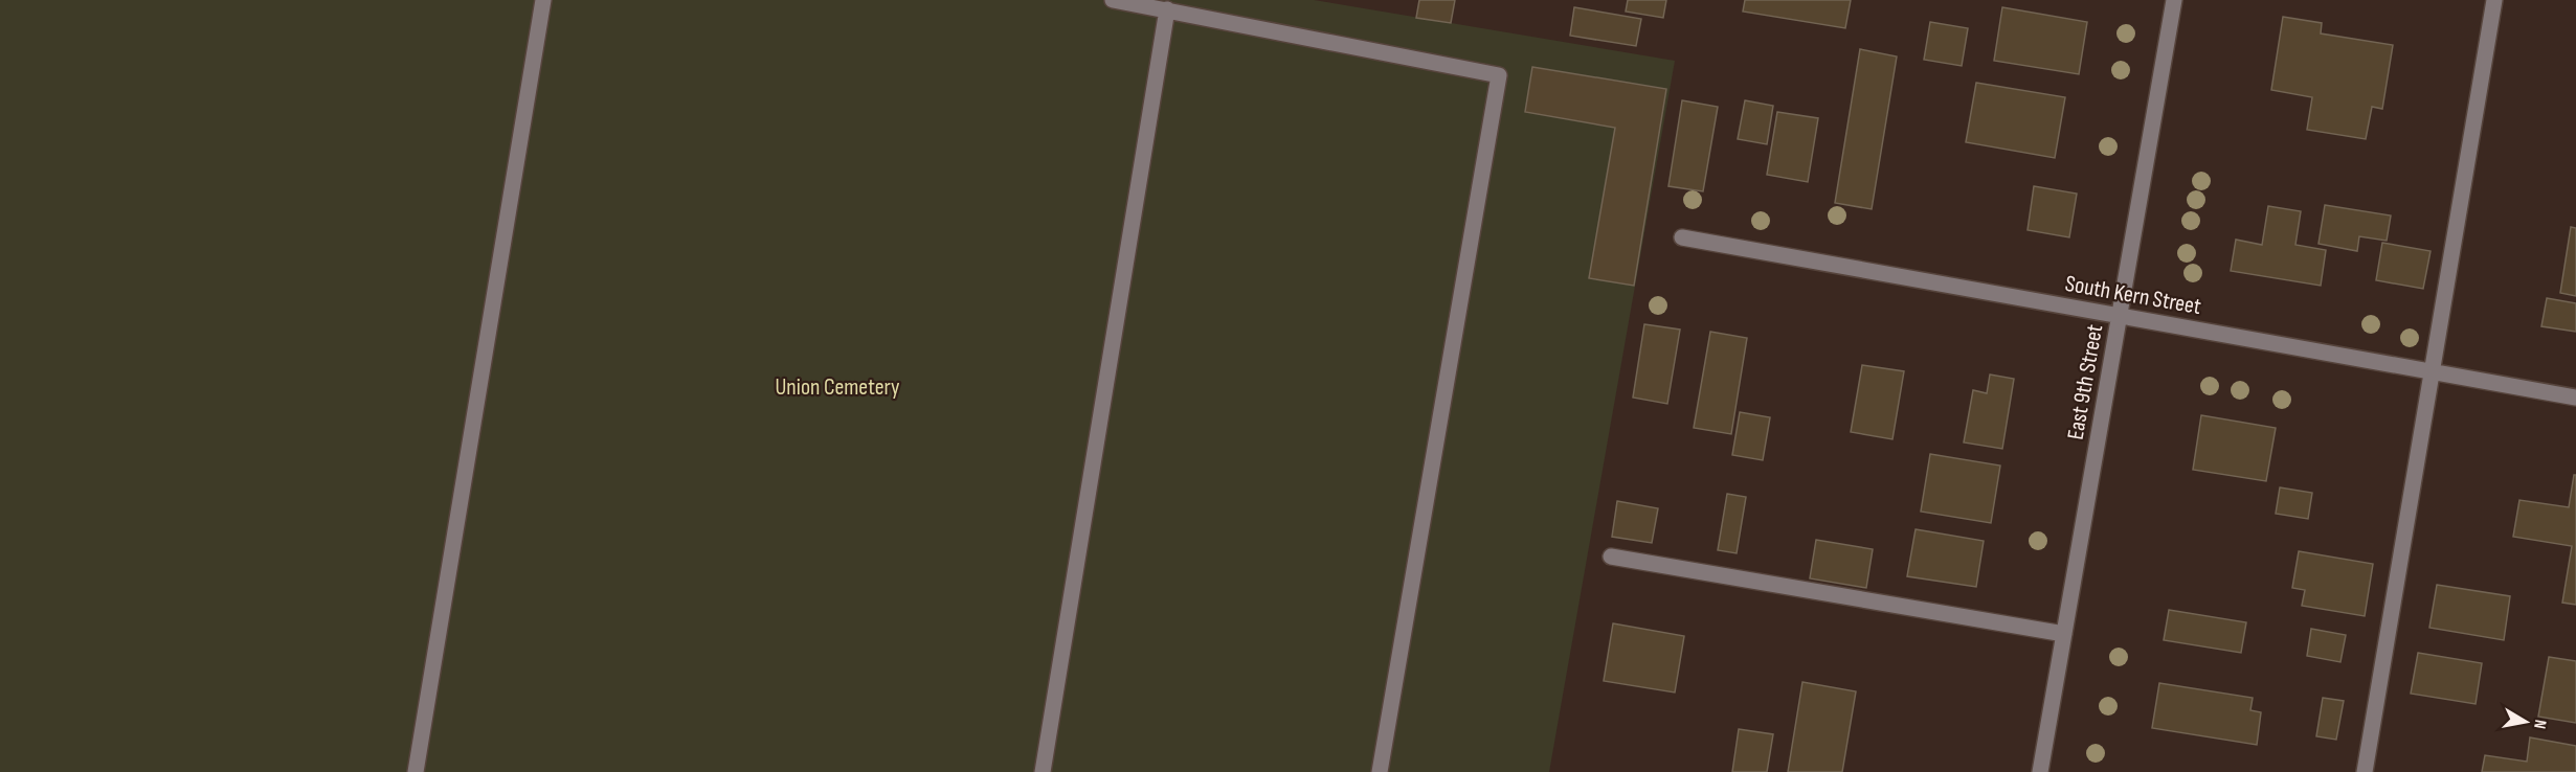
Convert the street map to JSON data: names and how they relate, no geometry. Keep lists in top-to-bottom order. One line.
{"streets":{"street":["South Kern Street","East 9th Street"]},"crossings":[["South Kern Street","East 9th Street"]],"parks":["Union Cemetery"],"north":"right"}
